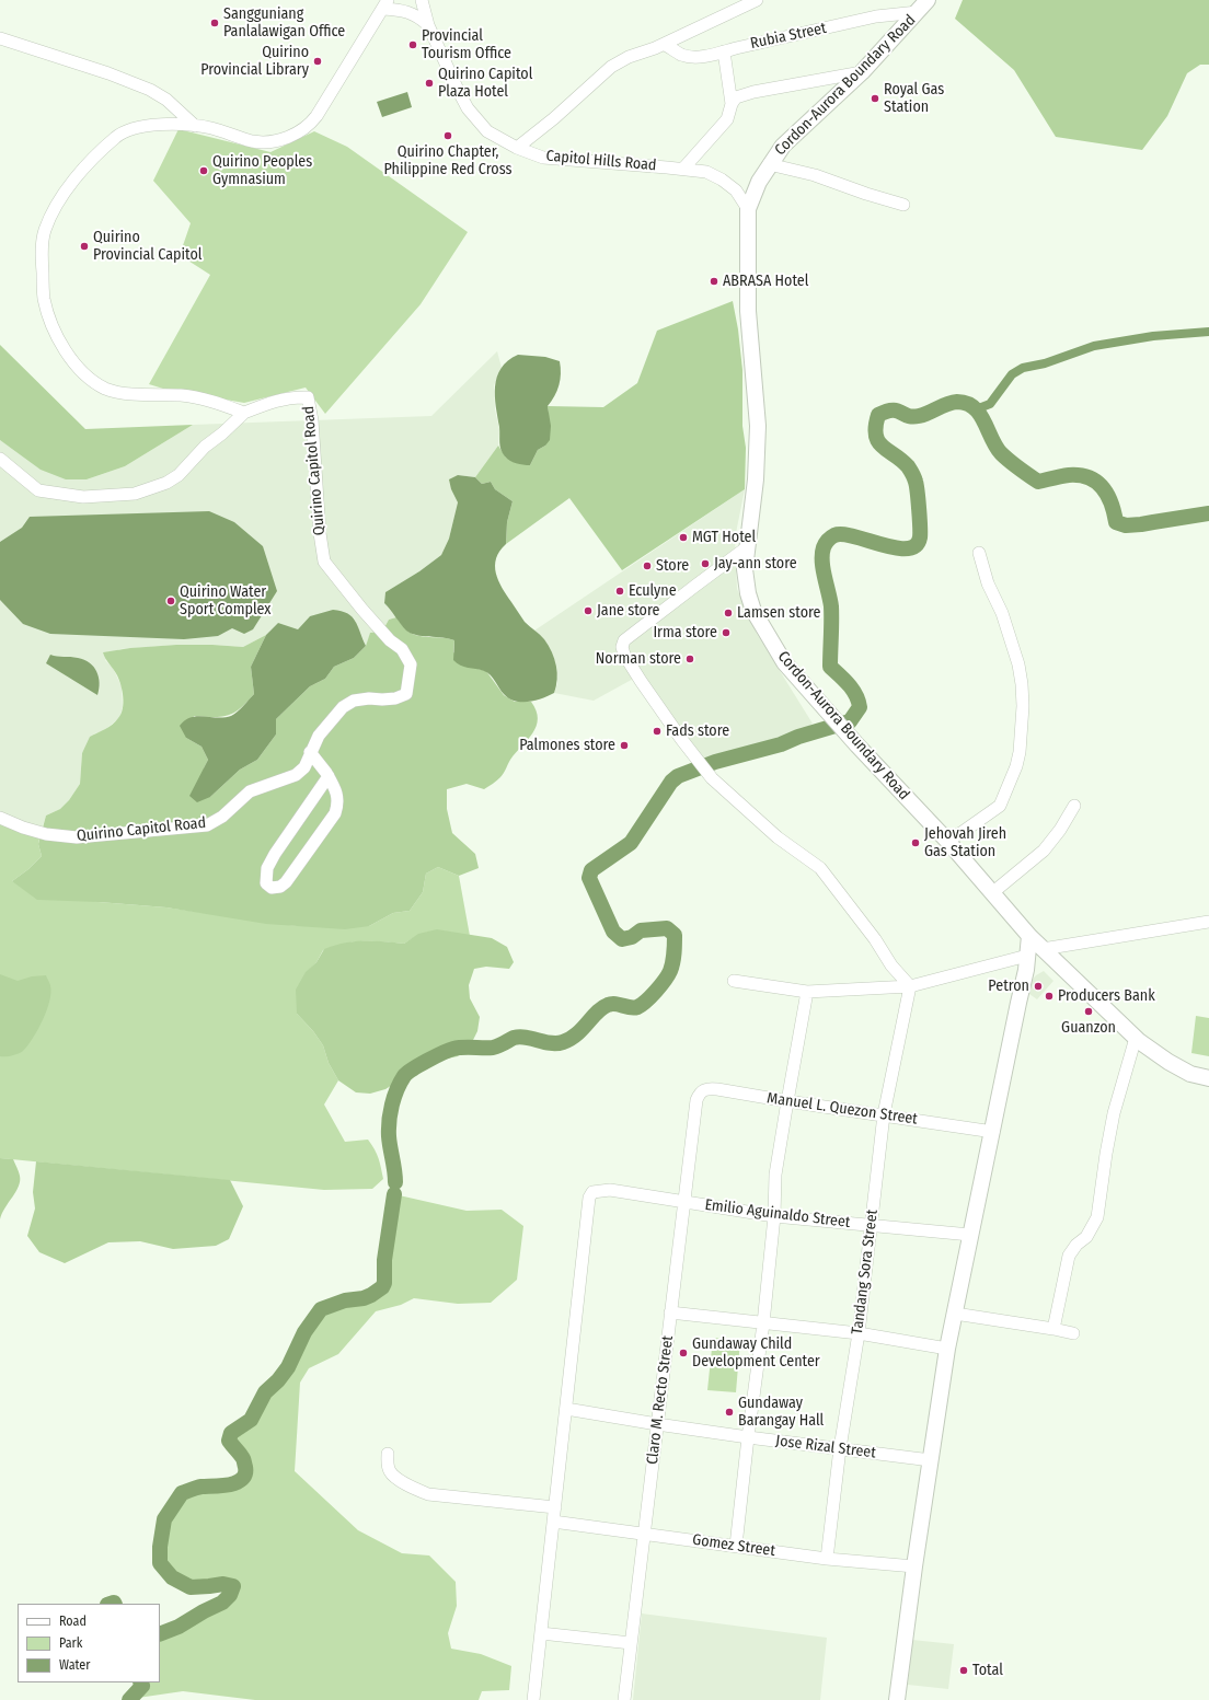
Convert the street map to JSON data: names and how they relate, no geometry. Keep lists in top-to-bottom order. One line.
{"streets":{"main road":["Cordon-Aurora Boundary Road"],"street":["Rubia Street","Capitol Hills Road","Quirino Capitol Road","Manuel L. Quezon Street","Emilio Aguinaldo Street","Tandang Sora Street","Claro M. Recto Street","Jose Rizal Street","Gomez Street"]},"crossings":[["Rubia Street","Cordon-Aurora Boundary Road"],["Cordon-Aurora Boundary Road","Capitol Hills Road"],["Manuel L. Quezon Street","Tandang Sora Street"],["Manuel L. Quezon Street","Claro M. Recto Street"],["Emilio Aguinaldo Street","Tandang Sora Street"],["Emilio Aguinaldo Street","Claro M. Recto Street"],["Emilio Aguinaldo Street","Jose Rizal Street"],["Tandang Sora Street","Jose Rizal Street"],["Tandang Sora Street","Gomez Street"],["Claro M. Recto Street","Jose Rizal Street"],["Claro M. Recto Street","Gomez Street"]],"places":["Sangguniang Panlalawigan Office","Provincial Tourism Office","Quirino Provincial Library","Quirino Capitol Plaza Hotel","Royal Gas Station","Quirino Chapter, Philippine Red Cross","Quirino Peoples Gymnasium","Quirino Provincial Capitol","ABRASA Hotel","MGT Hotel","Jay-ann store","Store","Eculyne","Quirino Water Sport Complex","Jane store","Lamsen store","Irma store","Norman store","Fads store","Palmones store","Jehovah Jireh Gas Station","Petron","Producers Bank","Guanzon","Gundaway Child Development Center","Gundaway Barangay Hall","Total"],"legend":["Road","Park","Water"]}
